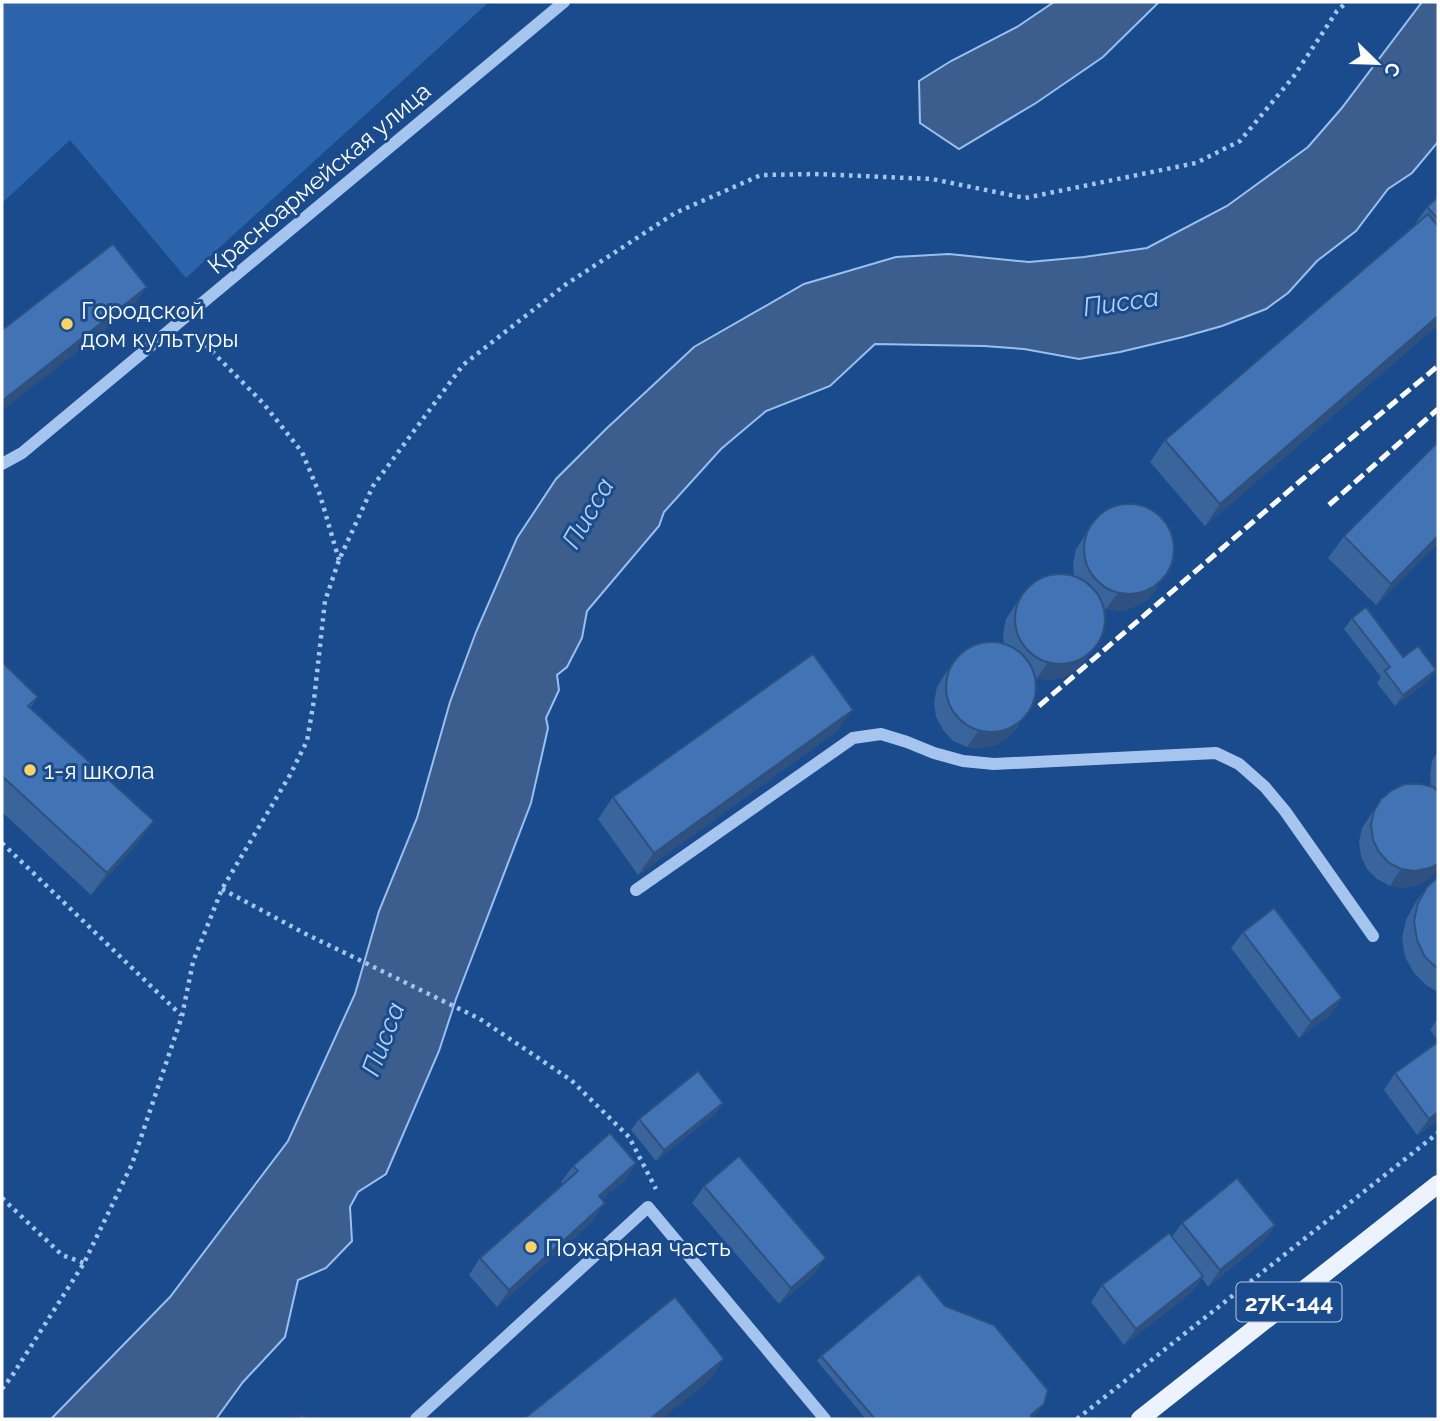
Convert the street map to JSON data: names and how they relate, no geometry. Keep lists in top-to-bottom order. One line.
{"streets":{"main road":["27К-144"],"street":["Красноармейская улица"]},"water":["Писса"],"places":["Городской дом культуры","1-я школа","Пожарная часть"],"north":"bottom right"}
